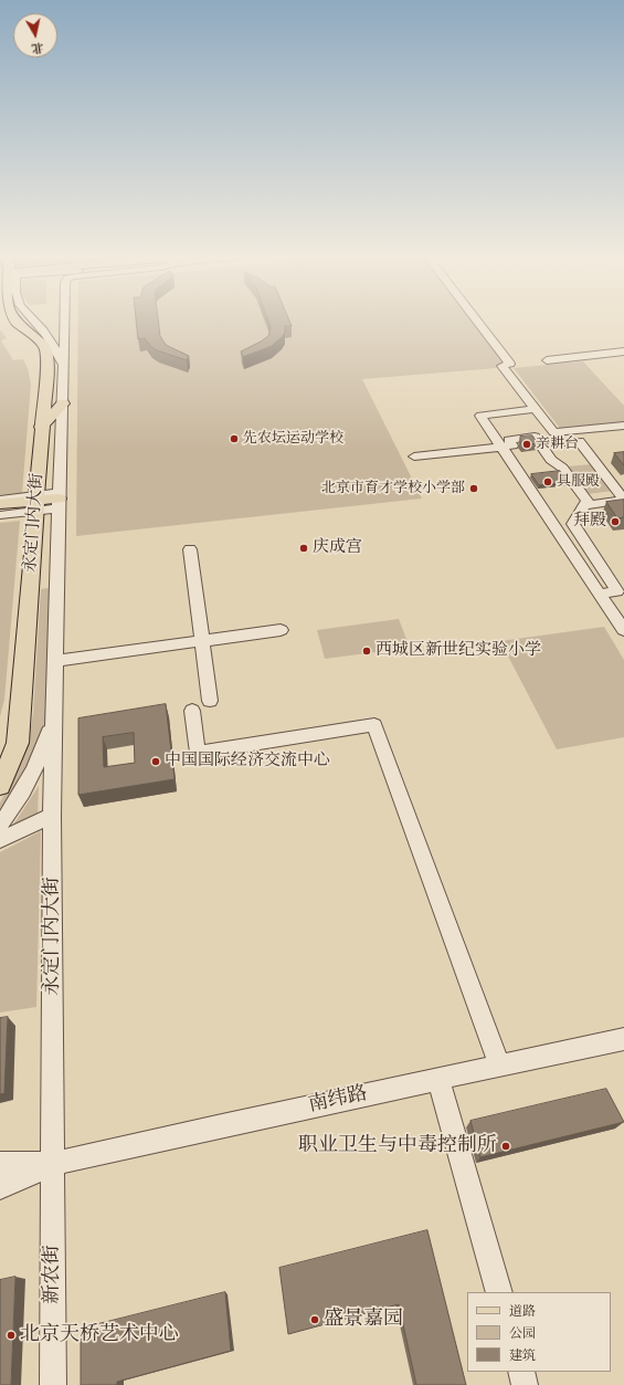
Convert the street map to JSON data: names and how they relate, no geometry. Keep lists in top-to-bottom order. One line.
{"streets":{"main road":["永定门内大街"],"street":["南纬路","新农街"]},"crossings":[["永定门内大街","南纬路"],["永定门内大街","新农街"],["南纬路","新农街"]],"places":["先农坛运动学校","亲耕台","具服殿","北京市育才学校小学部","拜殿","庆成宫","西城区新世纪实验小学","中国国际经济交流中心","职业卫生与中毒控制所","盛景嘉园","北京天桥艺术中心"],"legend":["道路","公园","建筑"],"north":"bottom"}
